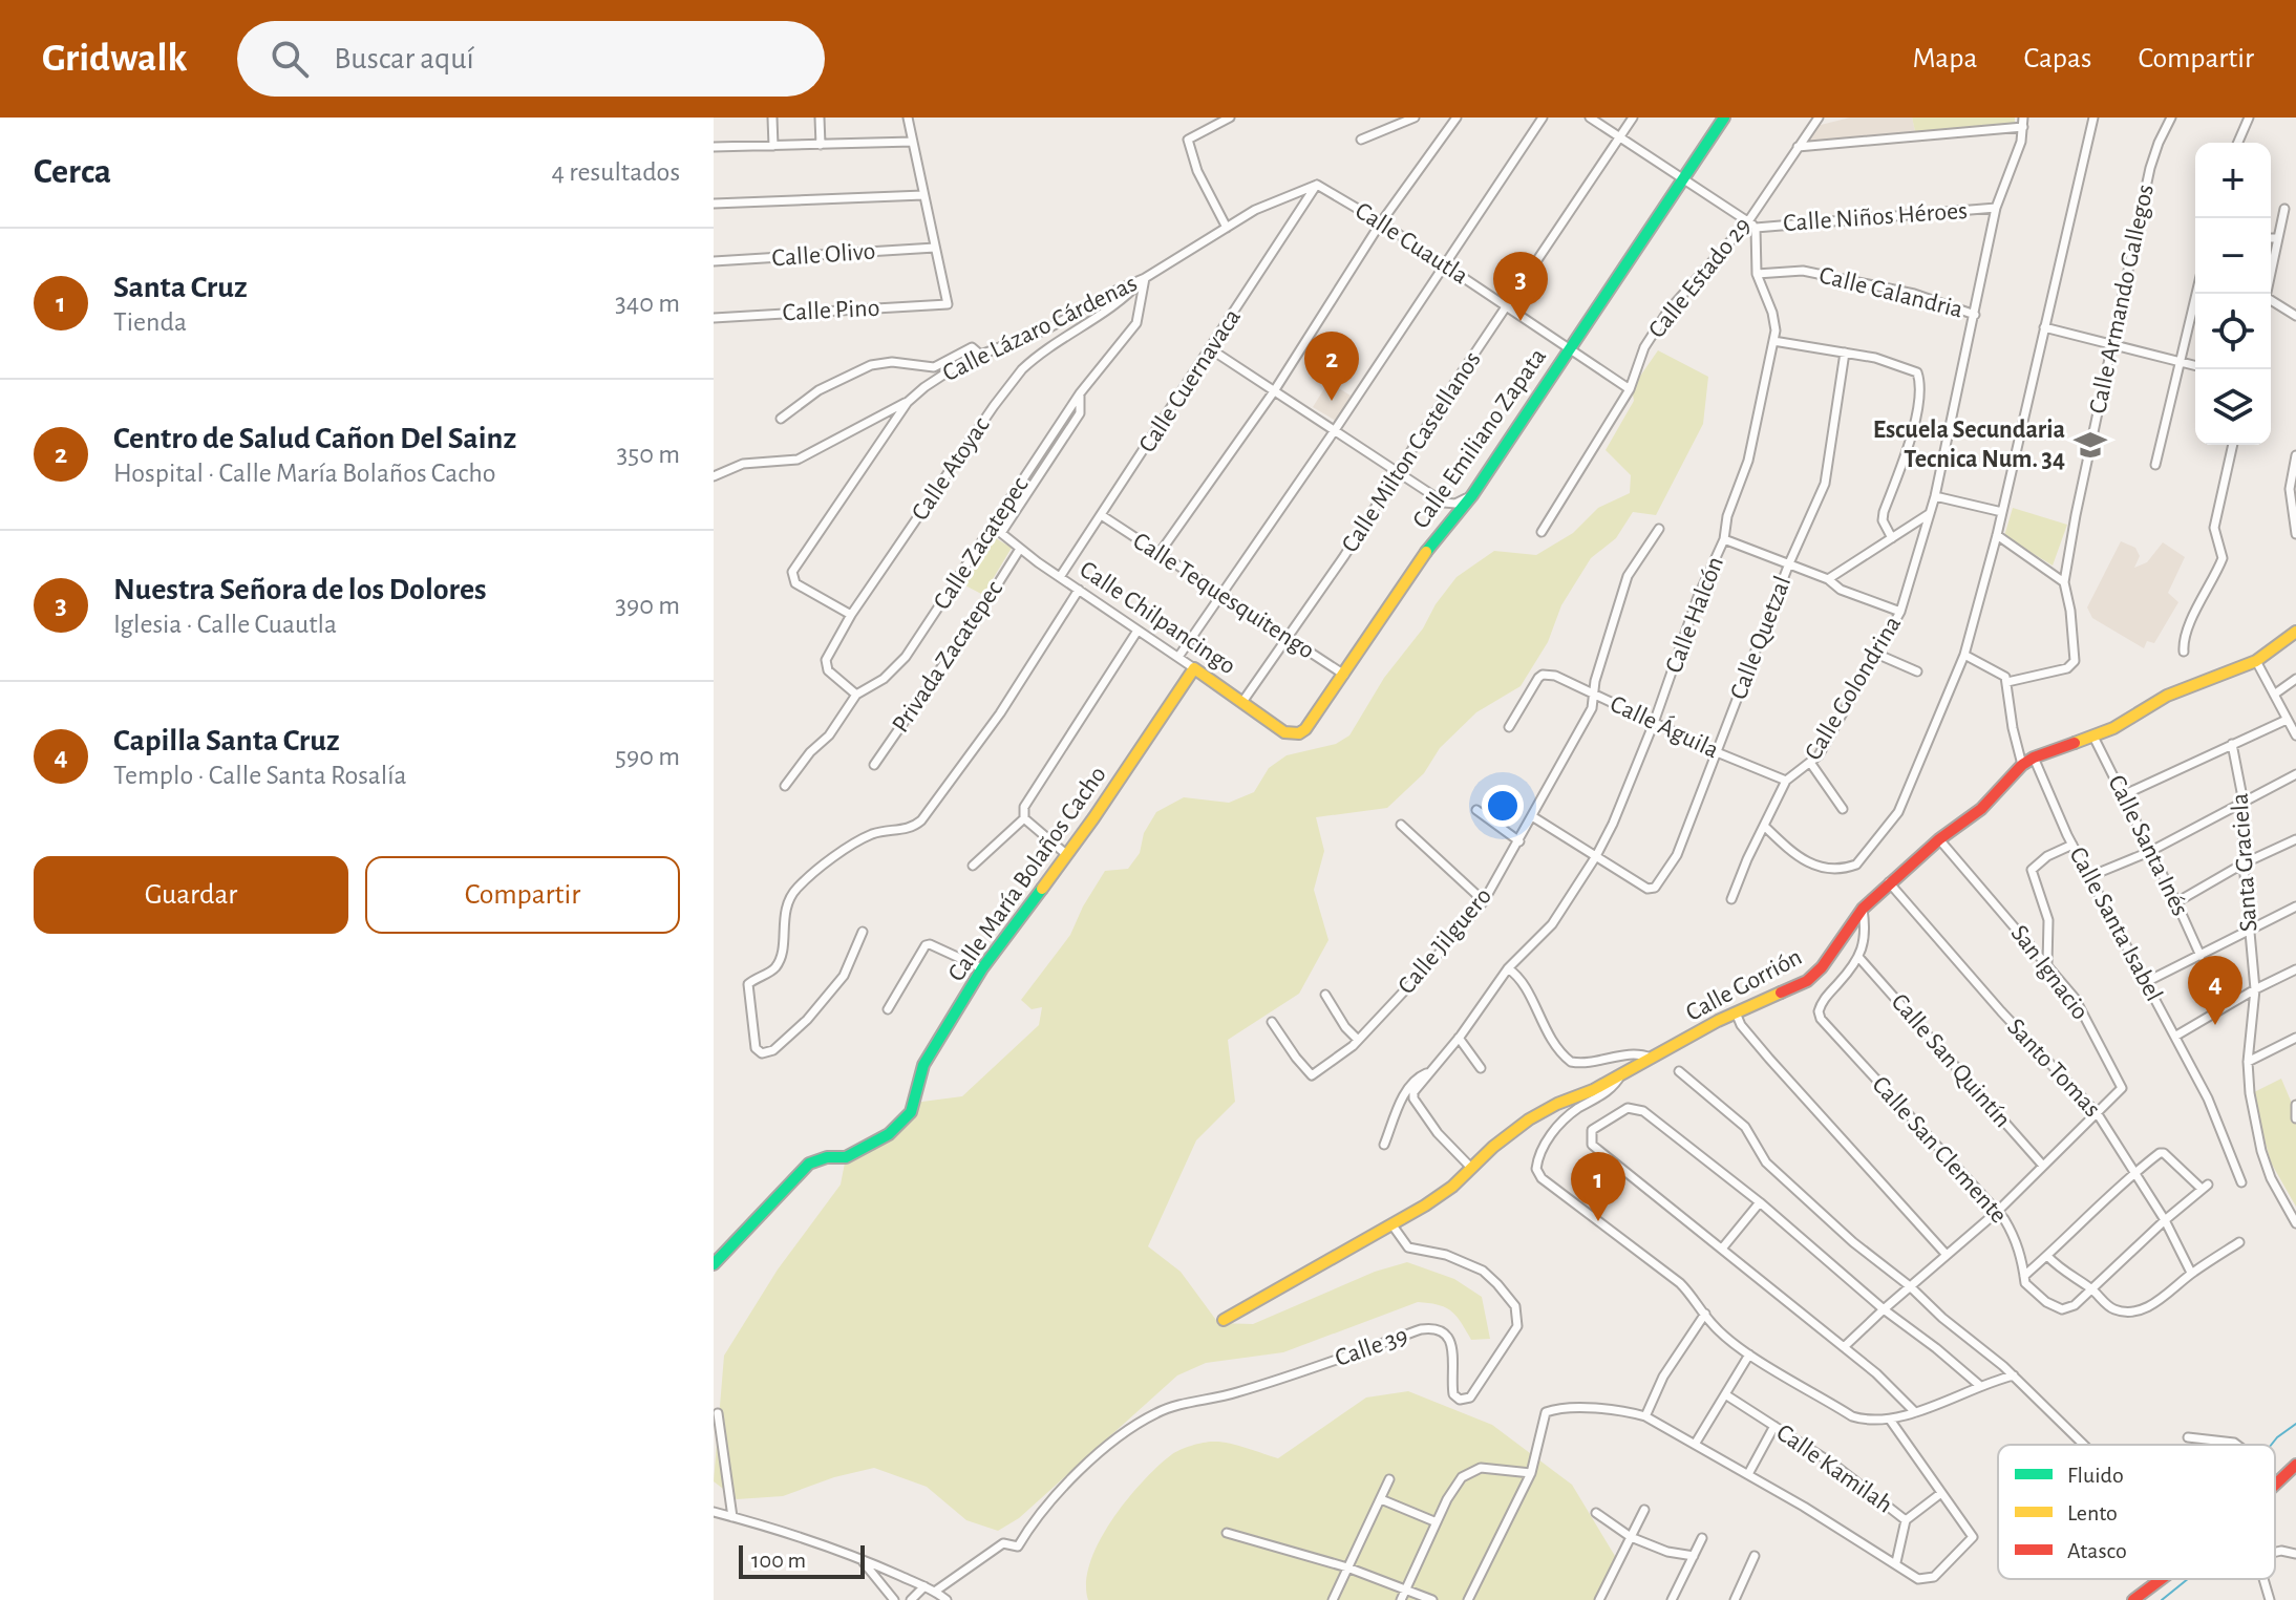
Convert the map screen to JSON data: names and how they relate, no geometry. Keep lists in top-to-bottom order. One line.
{"streets":{"street":["Calle Niños Héroes","Calle Cuautla","Calle Olivo","Calle Estado 29","Calle Calandria","Calle Armando Gallegos","Calle Pino","Calle Lázaro Cárdenas","Calle Cuernavaca","Calle Emiliano Zapata","Calle Milton Castellanos","Calle Atoyac","Calle Zacatepec","Calle Tequesquitengo","Calle Halcón","Calle Chilpancingo","Calle Quetzal","Privada Zacatepec","Calle Golondrina","Calle Águila","Calle Santa Inés","Santa Graciela","Calle María Bolaños Cacho","Calle Santa Isabel","Calle Jilguero","San Ignacio","Calle Gorrión","Calle San Quintín","Santo Tomas","Calle San Clemente","Calle 39","Calle Kamilah"]},"crossings":[["Calle Niños Héroes","Calle Estado 29"],["Calle Niños Héroes","Calle Halcón"],["Calle Niños Héroes","Calle Golondrina"],["Calle Cuautla","Calle Estado 29"],["Calle Cuautla","Calle Lázaro Cárdenas"],["Calle Cuautla","Calle Cuernavaca"],["Calle Cuautla","Calle Emiliano Zapata"],["Calle Cuautla","Calle Milton Castellanos"],["Calle Olivo","Calle Pino"],["Calle Estado 29","Calle Halcón"],["Calle Calandria","Calle Halcón"],["Calle Calandria","Calle Golondrina"],["Calle Lázaro Cárdenas","Calle Cuernavaca"],["Calle Lázaro Cárdenas","Calle Atoyac"],["Calle Lázaro Cárdenas","Calle Zacatepec"],["Calle Cuernavaca","Calle Tequesquitengo"],["Calle Cuernavaca","Calle Chilpancingo"],["Calle Emiliano Zapata","Calle Tequesquitengo"],["Calle Emiliano Zapata","Calle Chilpancingo"],["Calle Milton Castellanos","Calle Tequesquitengo"],["Calle Milton Castellanos","Calle Chilpancingo"],["Calle Atoyac","Calle Zacatepec"],["Calle Zacatepec","Calle Chilpancingo"],["Calle Halcón","Calle Quetzal"],["Calle Halcón","Calle Águila"],["Calle Halcón","Calle Gorrión"],["Calle Chilpancingo","Privada Zacatepec"],["Calle Chilpancingo","Calle María Bolaños Cacho"],["Calle Quetzal","Calle Águila"],["Calle Golondrina","Calle Águila"],["Calle Águila","Calle Jilguero"],["Calle Santa Inés","Calle Gorrión"],["Calle Santa Isabel","Calle Gorrión"],["San Ignacio","Calle Gorrión"],["San Ignacio","Santo Tomas"],["Calle Gorrión","Santo Tomas"],["Calle Gorrión","Calle 39"],["Calle San Quintín","Calle San Clemente"]],"places":{"school or university":["Escuela Secundaria Tecnica Num. 34"]},"legend":["Fluido","Lento","Atasco"],"scale_bar":"100 m","page":{"header":"Gridwalk","search":"Buscar aquí","nav":["Mapa","Capas","Compartir"],"heading":["Cerca","4 resultados"],"map_buttons":["+","−"],"list":[{"mark":"1","name":"Santa Cruz","note":"Tienda","value":"340 m"},{"mark":"2","name":"Centro de Salud Cañon Del Sainz","note":"Hospital · Calle María Bolaños Cacho","value":"350 m"},{"mark":"3","name":"Nuestra Señora de los Dolores","note":"Iglesia · Calle Cuautla","value":"390 m"},{"mark":"4","name":"Capilla Santa Cruz","note":"Templo · Calle Santa Rosalía","value":"590 m"}],"pins":["3","2","4","1"],"buttons":["Guardar","Compartir"],"scale":"100 m"}}
